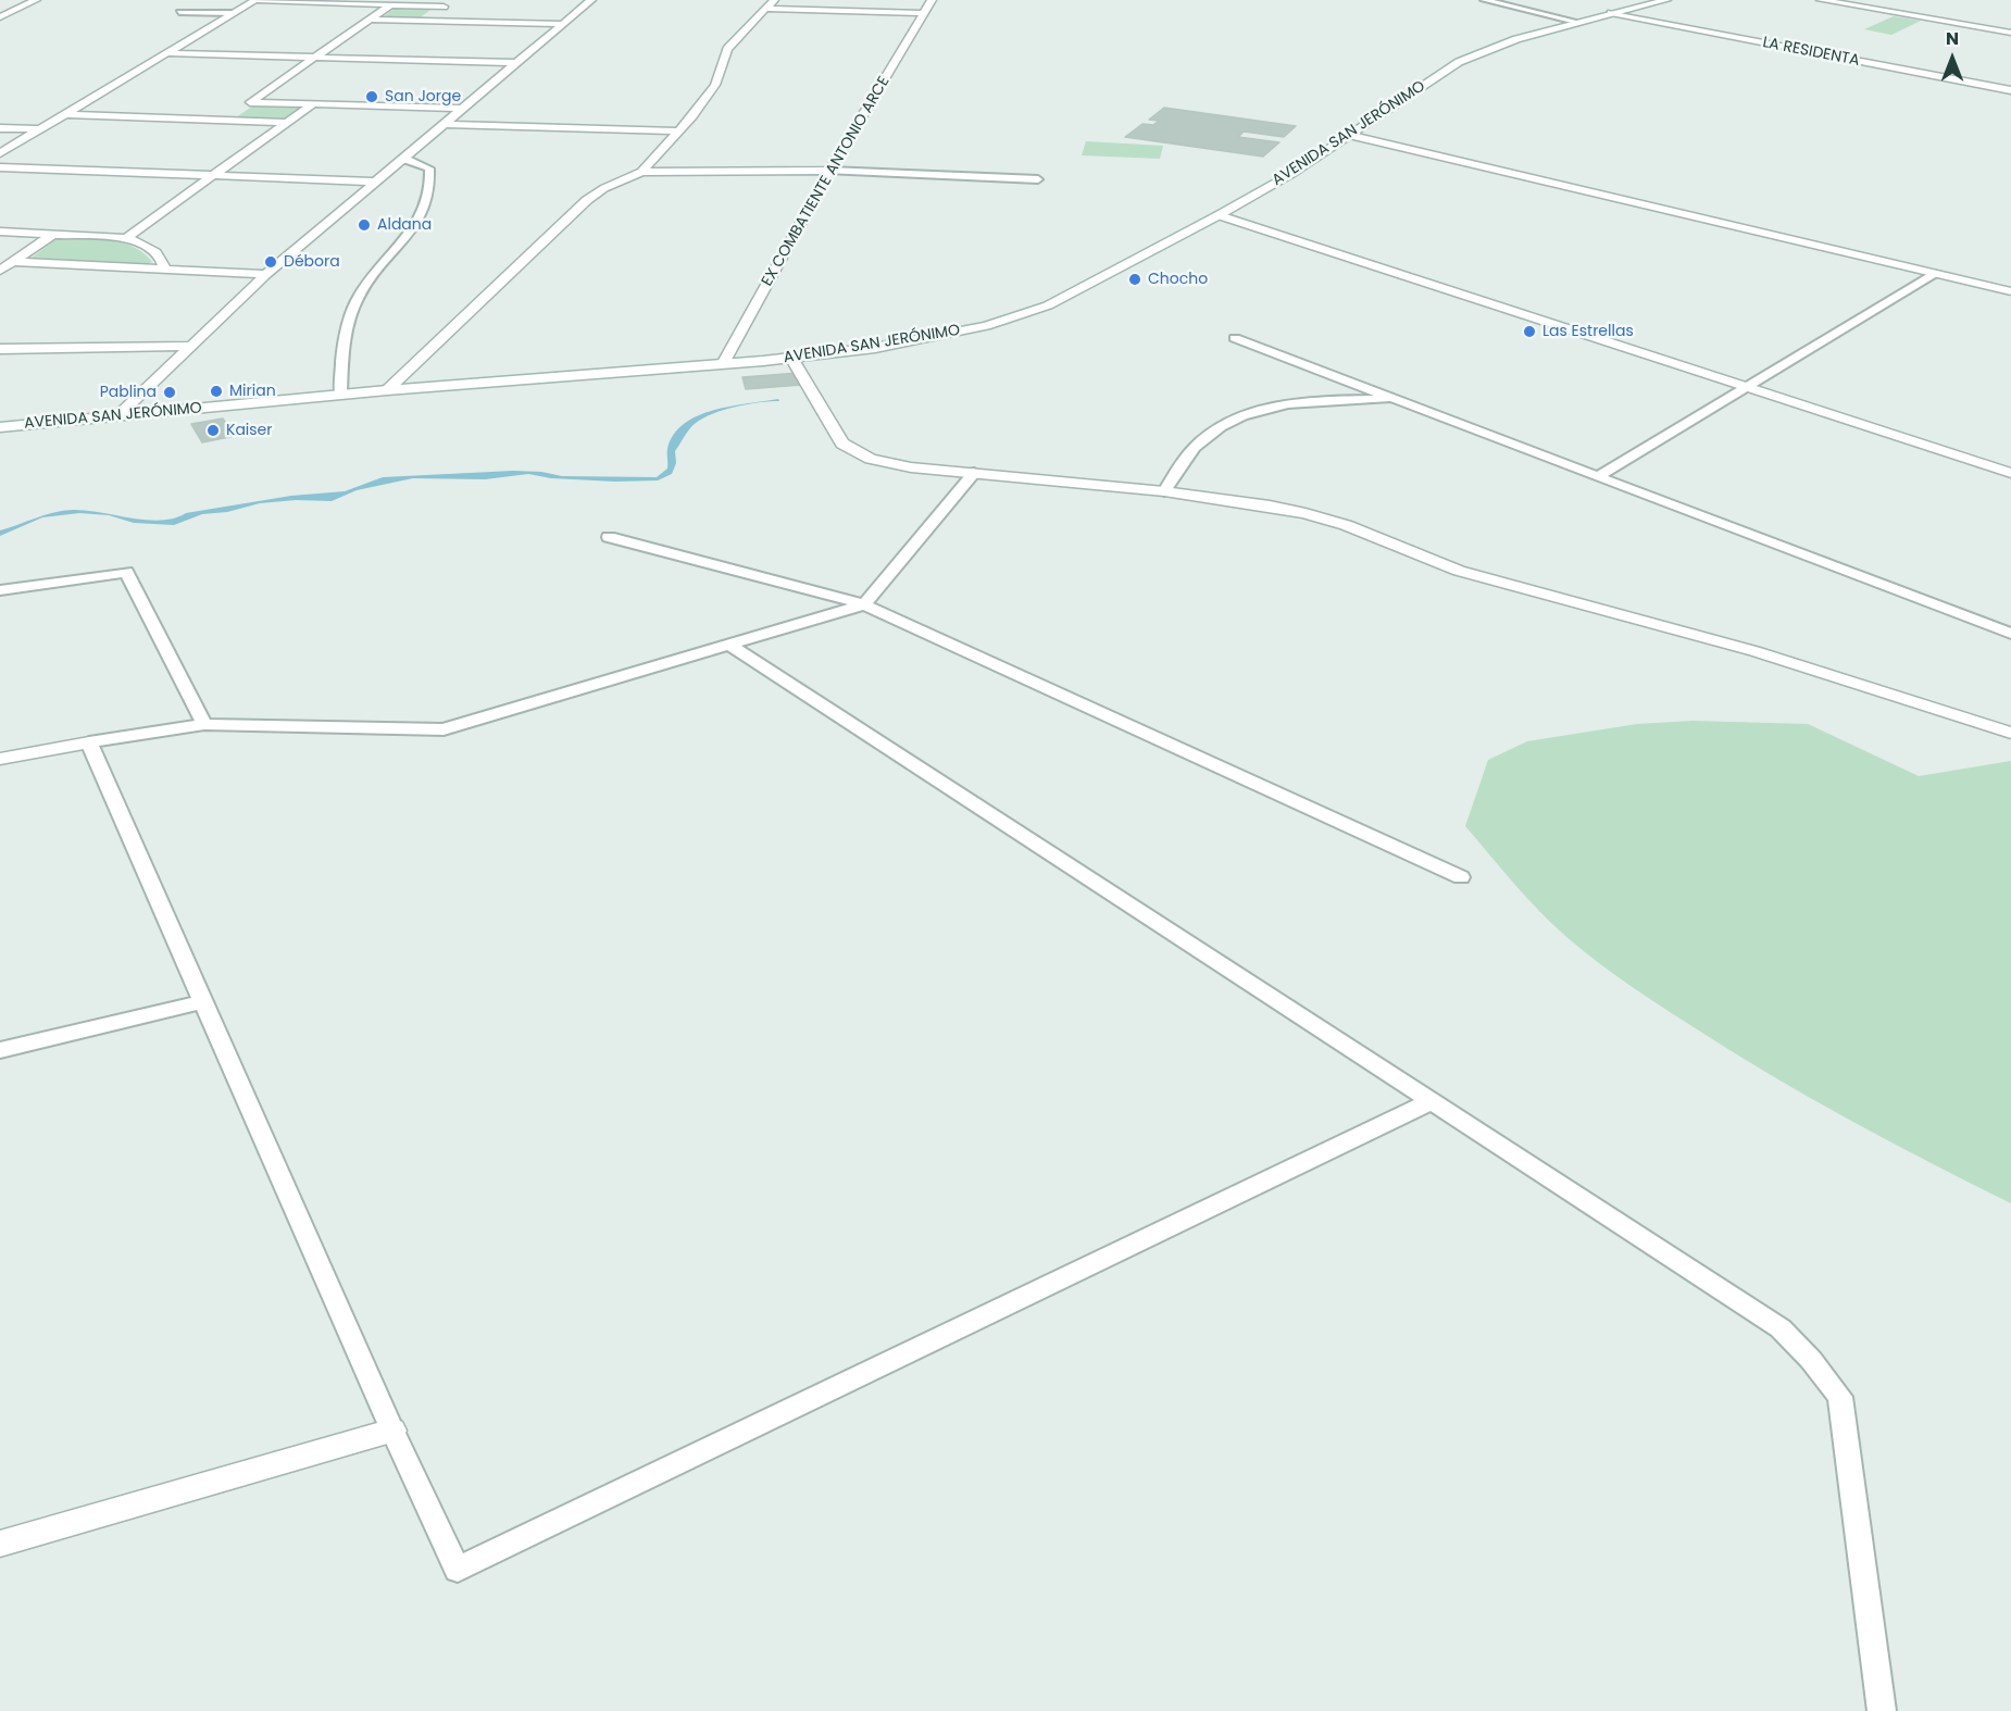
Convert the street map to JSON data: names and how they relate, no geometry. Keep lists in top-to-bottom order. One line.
{"streets":{"street":["LA RESIDENTA","AVENIDA SAN JERÓNIMO","EX COMBATIENTE ANTONIO ARCE"]},"crossings":[["LA RESIDENTA","AVENIDA SAN JERÓNIMO"],["AVENIDA SAN JERÓNIMO","EX COMBATIENTE ANTONIO ARCE"]],"places":["San Jorge","Aldana","Débora","Chocho","Las Estrellas","Mirian","Pablina","Kaiser"],"north":"top"}
